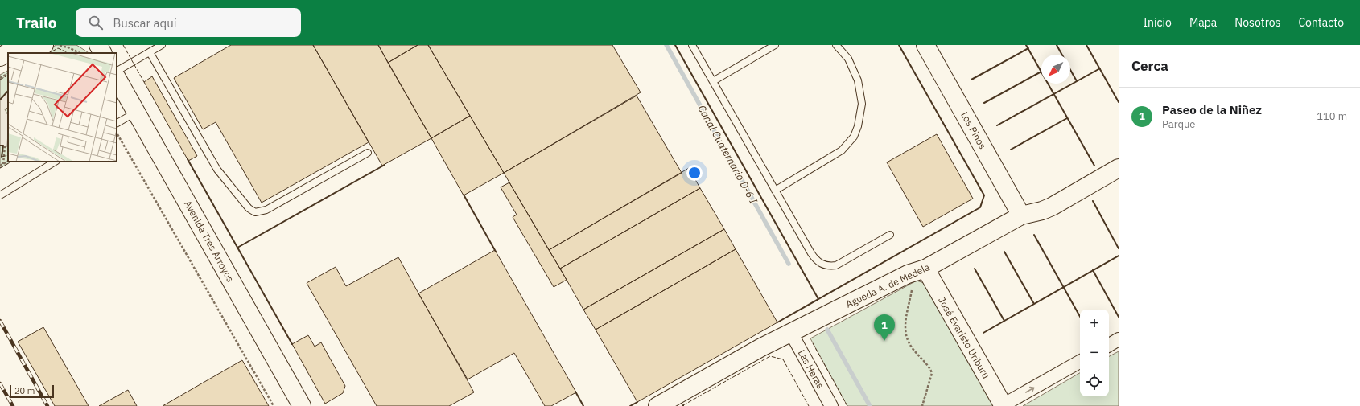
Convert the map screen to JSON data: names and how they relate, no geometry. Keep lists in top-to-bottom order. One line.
{"streets":{"street":["Los Pinos","Avenida Tres Arroyos","Agueda A. de Medela","José Evaristo Uriburu","Las Heras"]},"crossings":[["Los Pinos","Agueda A. de Medela"],["Agueda A. de Medela","José Evaristo Uriburu"],["Agueda A. de Medela","Las Heras"]],"water":["Canal Cuaternario D-6 I"],"scale_bar":"20 m","north":"bottom left","page":{"header":"Trailo","search":"Buscar aquí","nav":["Inicio","Mapa","Nosotros","Contacto"],"heading":"Cerca","list":[{"mark":"1","name":"Paseo de la Niñez","note":"Parque","value":"110 m"}],"map_buttons":["+","−"],"pins":"1","scale":"20 m"}}
